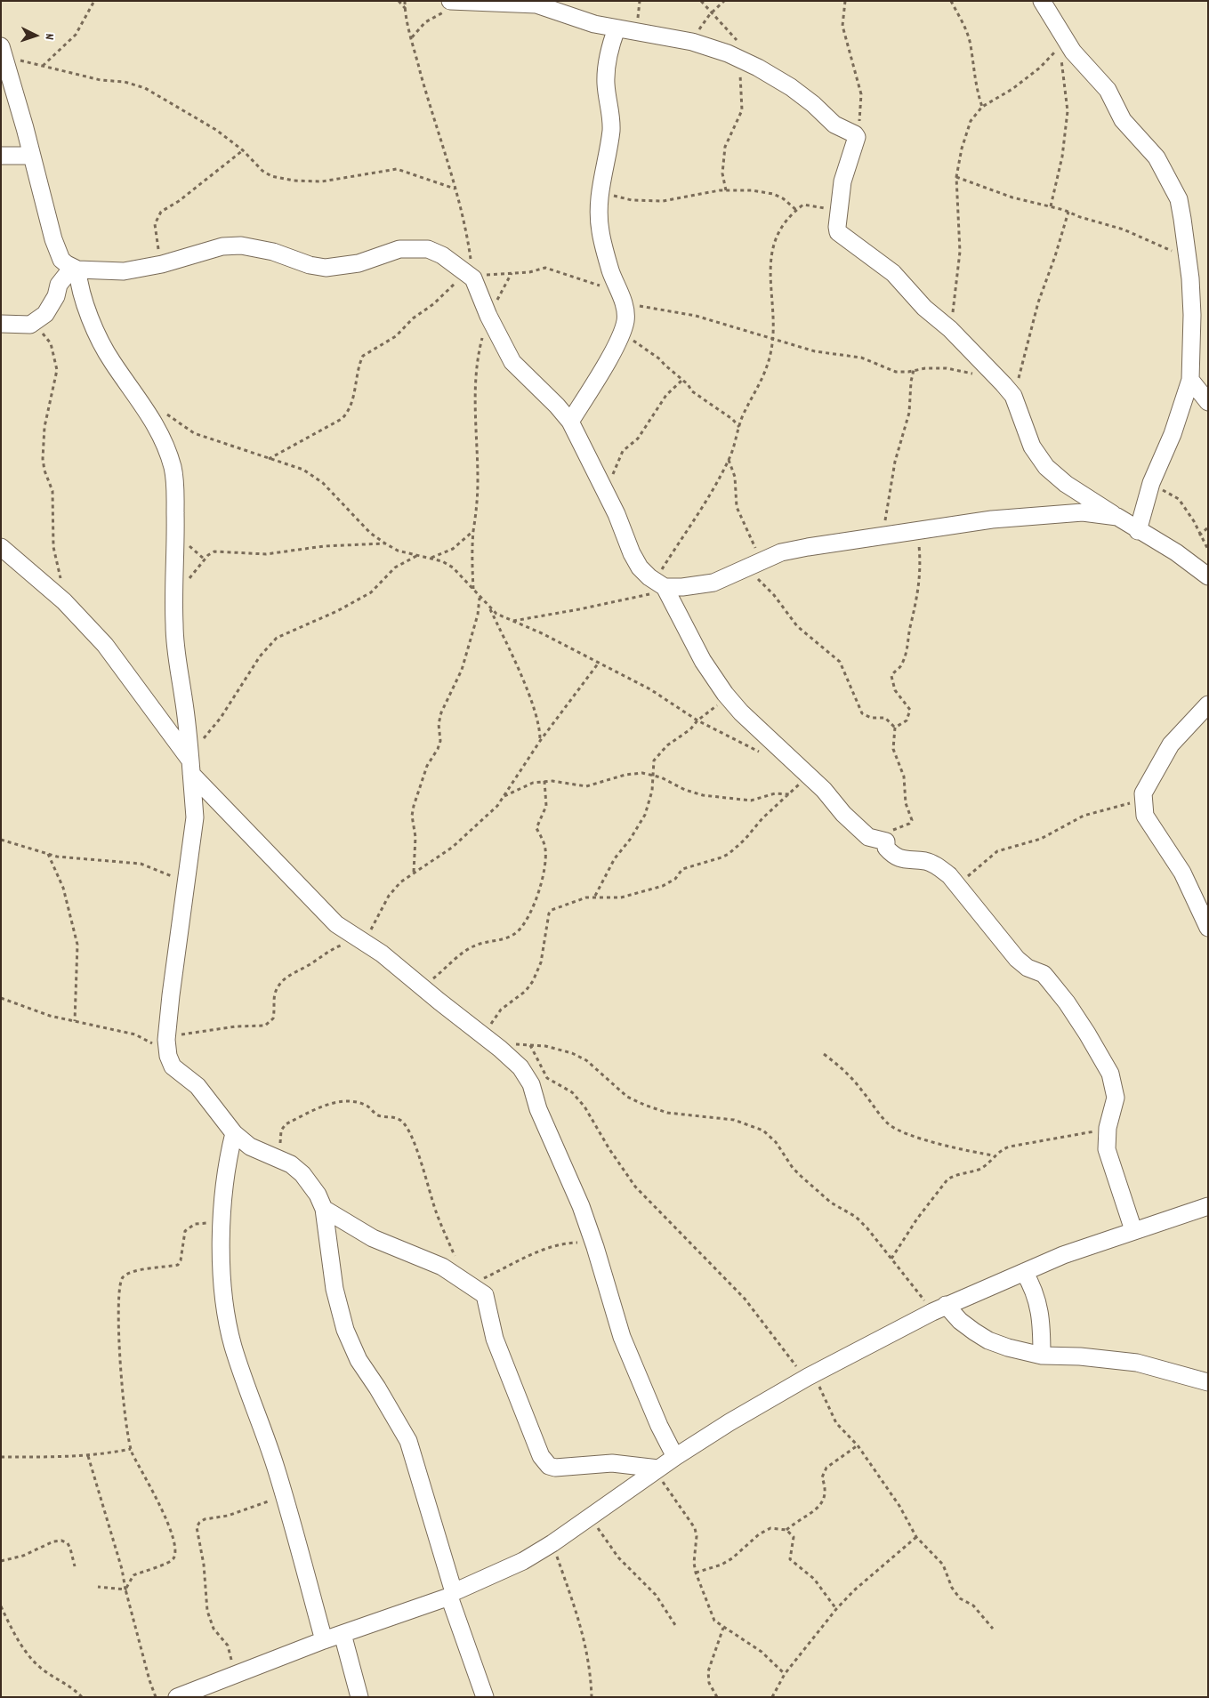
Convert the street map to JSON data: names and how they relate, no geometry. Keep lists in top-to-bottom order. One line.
{"north":"right"}
